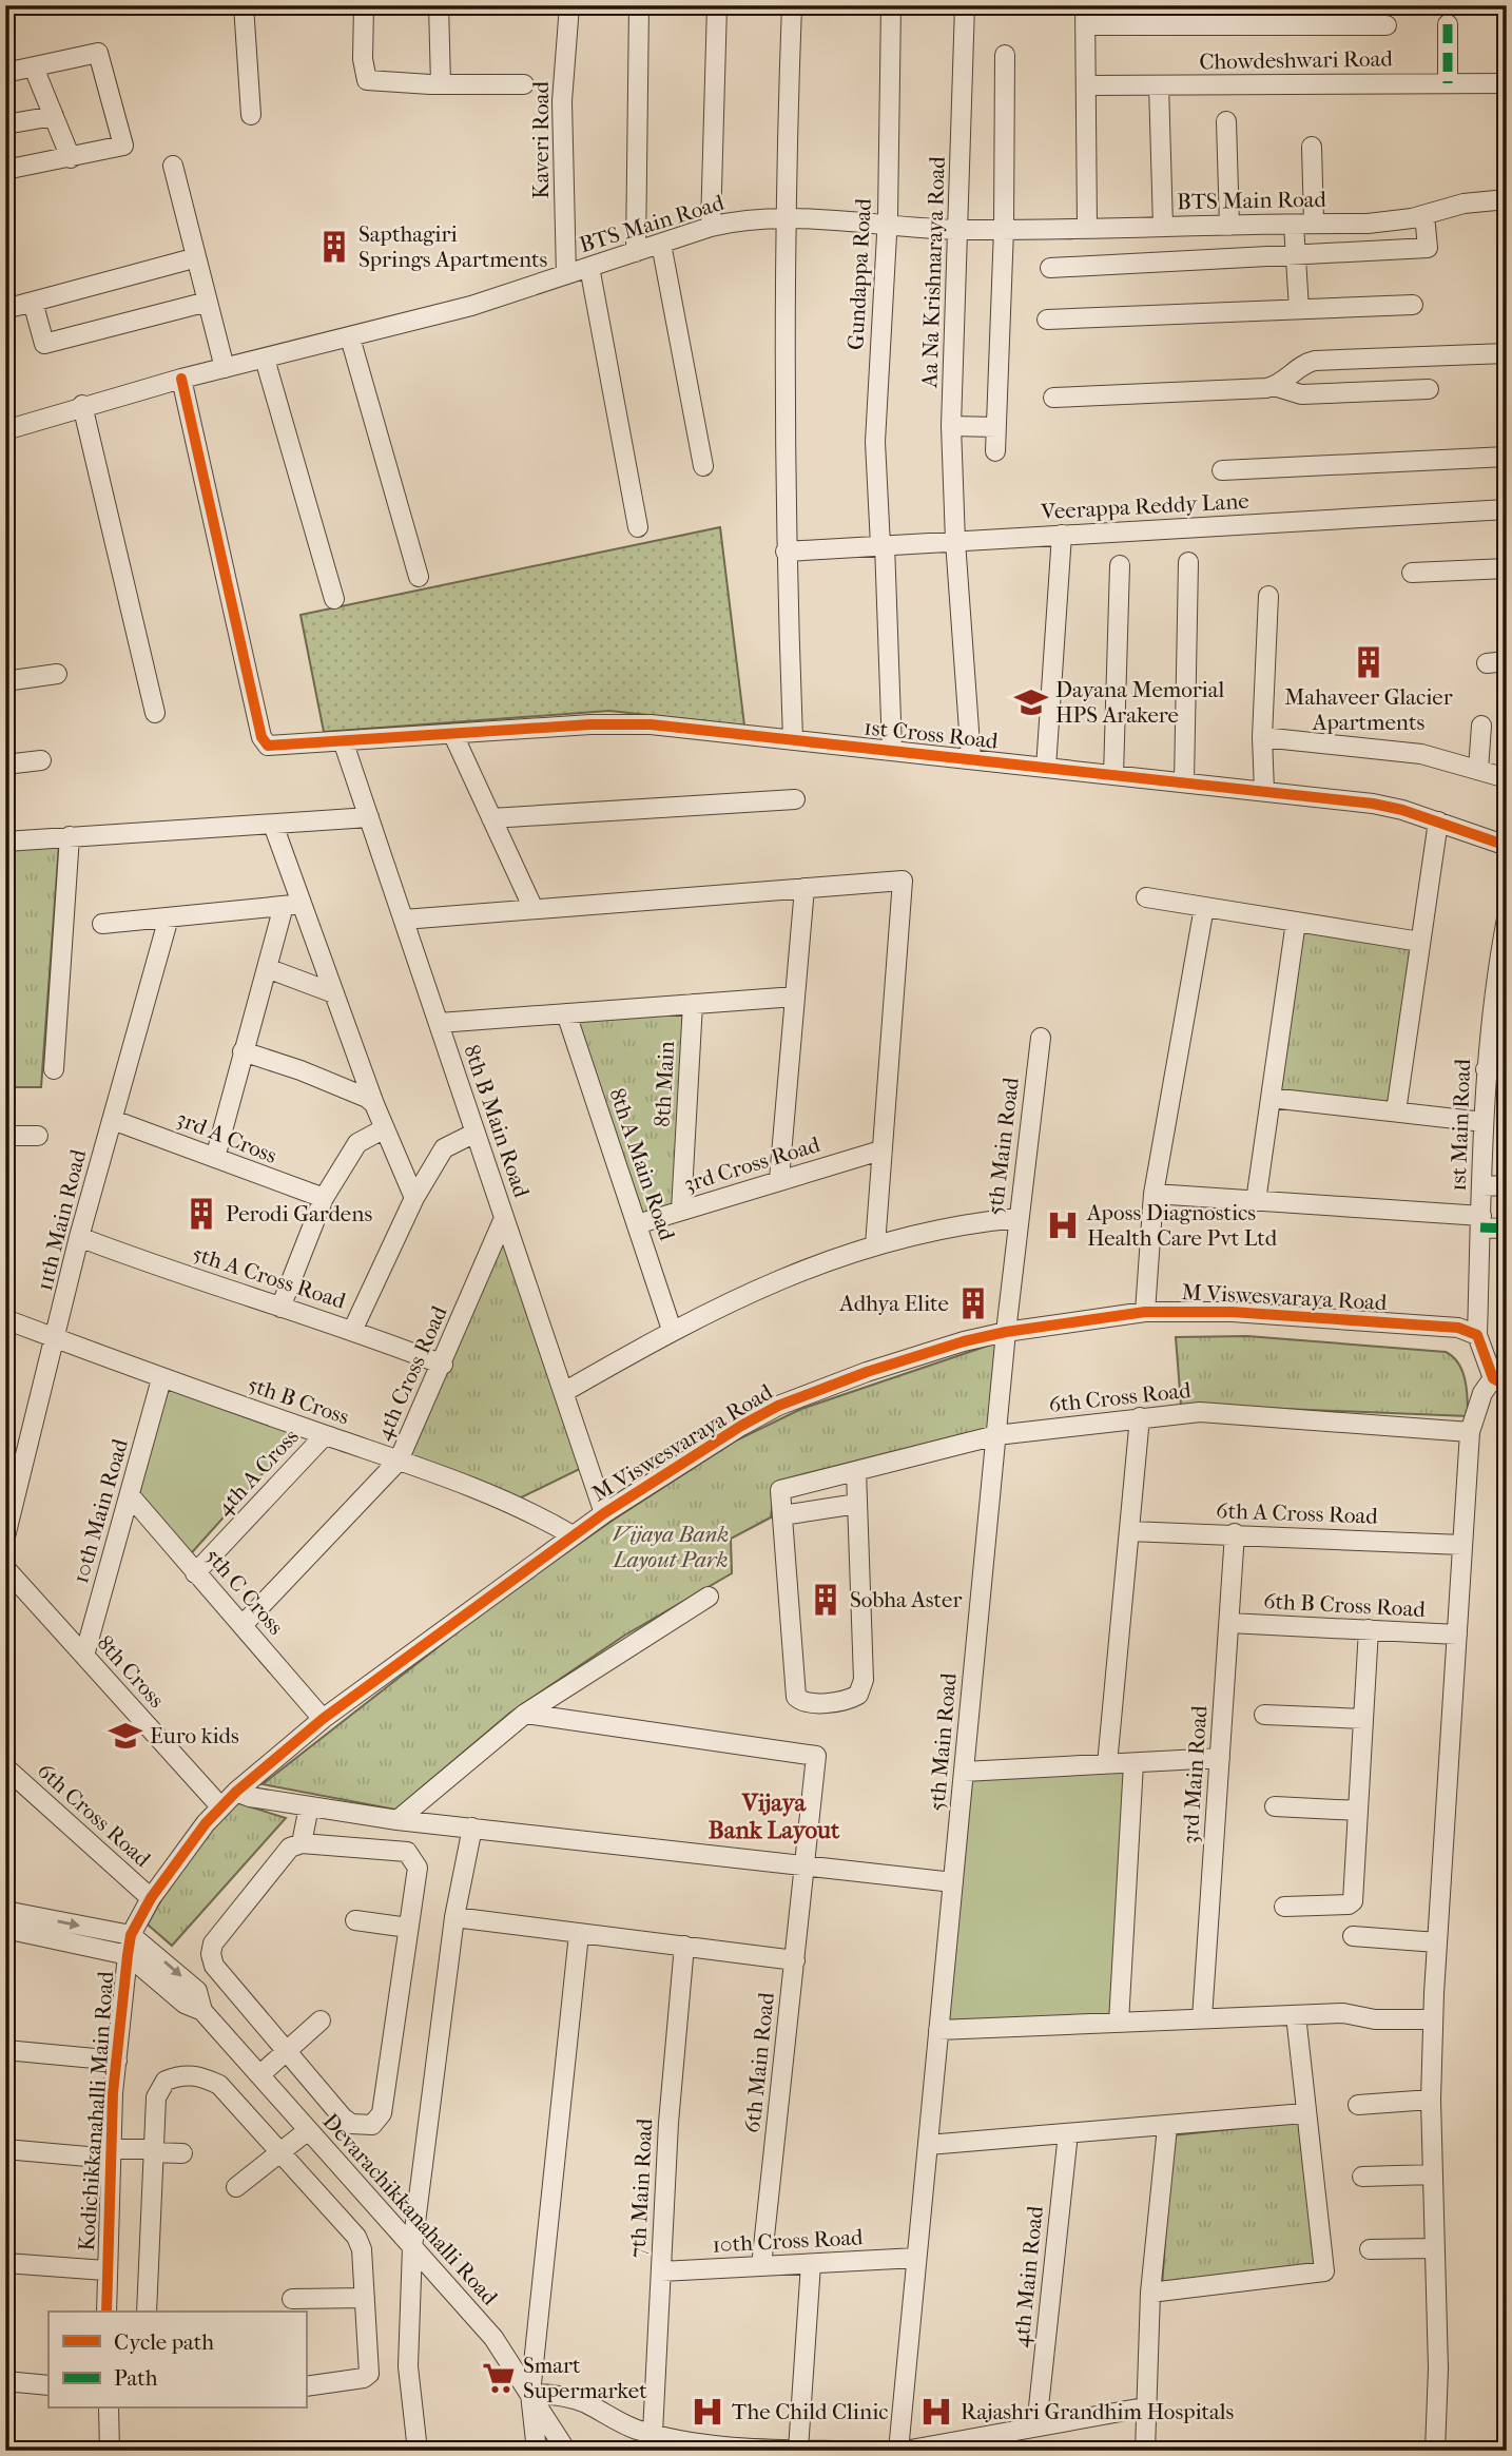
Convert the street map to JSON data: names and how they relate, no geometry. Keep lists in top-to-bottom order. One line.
{"streets":{"street":["Chowdeshwari Road","Kaveri Road","BTS Main Road","Aa Na Krishnaraya Road","Gundappa Road","Veerappa Reddy Lane","1st Cross Road","8th Main","8th B Main Road","1st Main Road","3rd A Cross","5th Main Road","8th A Main Road","3rd Cross Road","11th Main Road","5th A Cross Road","M Viswesvaraya Road","4th Cross Road","6th Cross Road","5th B Cross","4th A Cross","10th Main Road","6th A Cross Road","5th C Cross","6th B Cross Road","8th Cross","3rd Main Road","6th Main Road","Kodichikkanahalli Main Road","7th Main Road","Devarachikkanahalli Road","10th Cross Road","4th Main Road"]},"crossings":[["Kaveri Road","BTS Main Road"],["BTS Main Road","Aa Na Krishnaraya Road"],["BTS Main Road","Gundappa Road"],["BTS Main Road","1st Cross Road"],["Aa Na Krishnaraya Road","Veerappa Reddy Lane"],["Aa Na Krishnaraya Road","1st Cross Road"],["Gundappa Road","Veerappa Reddy Lane"],["Gundappa Road","1st Cross Road"],["1st Cross Road","8th B Main Road"],["8th Main","3rd Cross Road"],["8th B Main Road","M Viswesvaraya Road"],["8th B Main Road","4th Cross Road"],["1st Main Road","M Viswesvaraya Road"],["3rd A Cross","11th Main Road"],["5th Main Road","M Viswesvaraya Road"],["5th Main Road","6th Cross Road"],["5th Main Road","10th Cross Road"],["8th A Main Road","3rd Cross Road"],["11th Main Road","5th A Cross Road"],["11th Main Road","5th B Cross"],["5th A Cross Road","4th Cross Road"],["M Viswesvaraya Road","6th Cross Road"],["M Viswesvaraya Road","5th B Cross"],["M Viswesvaraya Road","5th C Cross"],["M Viswesvaraya Road","8th Cross"],["M Viswesvaraya Road","Devarachikkanahalli Road"],["4th Cross Road","5th B Cross"],["4th Cross Road","5th C Cross"],["5th B Cross","4th A Cross"],["5th B Cross","10th Main Road"],["4th A Cross","5th C Cross"],["10th Main Road","5th C Cross"],["10th Main Road","8th Cross"],["6th A Cross Road","3rd Main Road"],["6th B Cross Road","3rd Main Road"],["6th Main Road","10th Cross Road"],["Kodichikkanahalli Main Road","Devarachikkanahalli Road"],["7th Main Road","10th Cross Road"]],"districts":["Vijaya Bank Layout"],"parks":["Vijaya Bank Layout Park"],"places":{"building":["Sapthagiri Springs Apartments","Mahaveer Glacier Apartments","Perodi Gardens","Adhya Elite","Sobha Aster"],"school or university":["Dayana Memorial HPS Arakere","Euro kids"],"hospital":["Aposs Diagnostics Health Care Pvt Ltd","The Child Clinic","Rajashri Grandhim Hospitals"],"supermarket":["Smart Supermarket"]},"legend":["Cycle path","Path"]}
